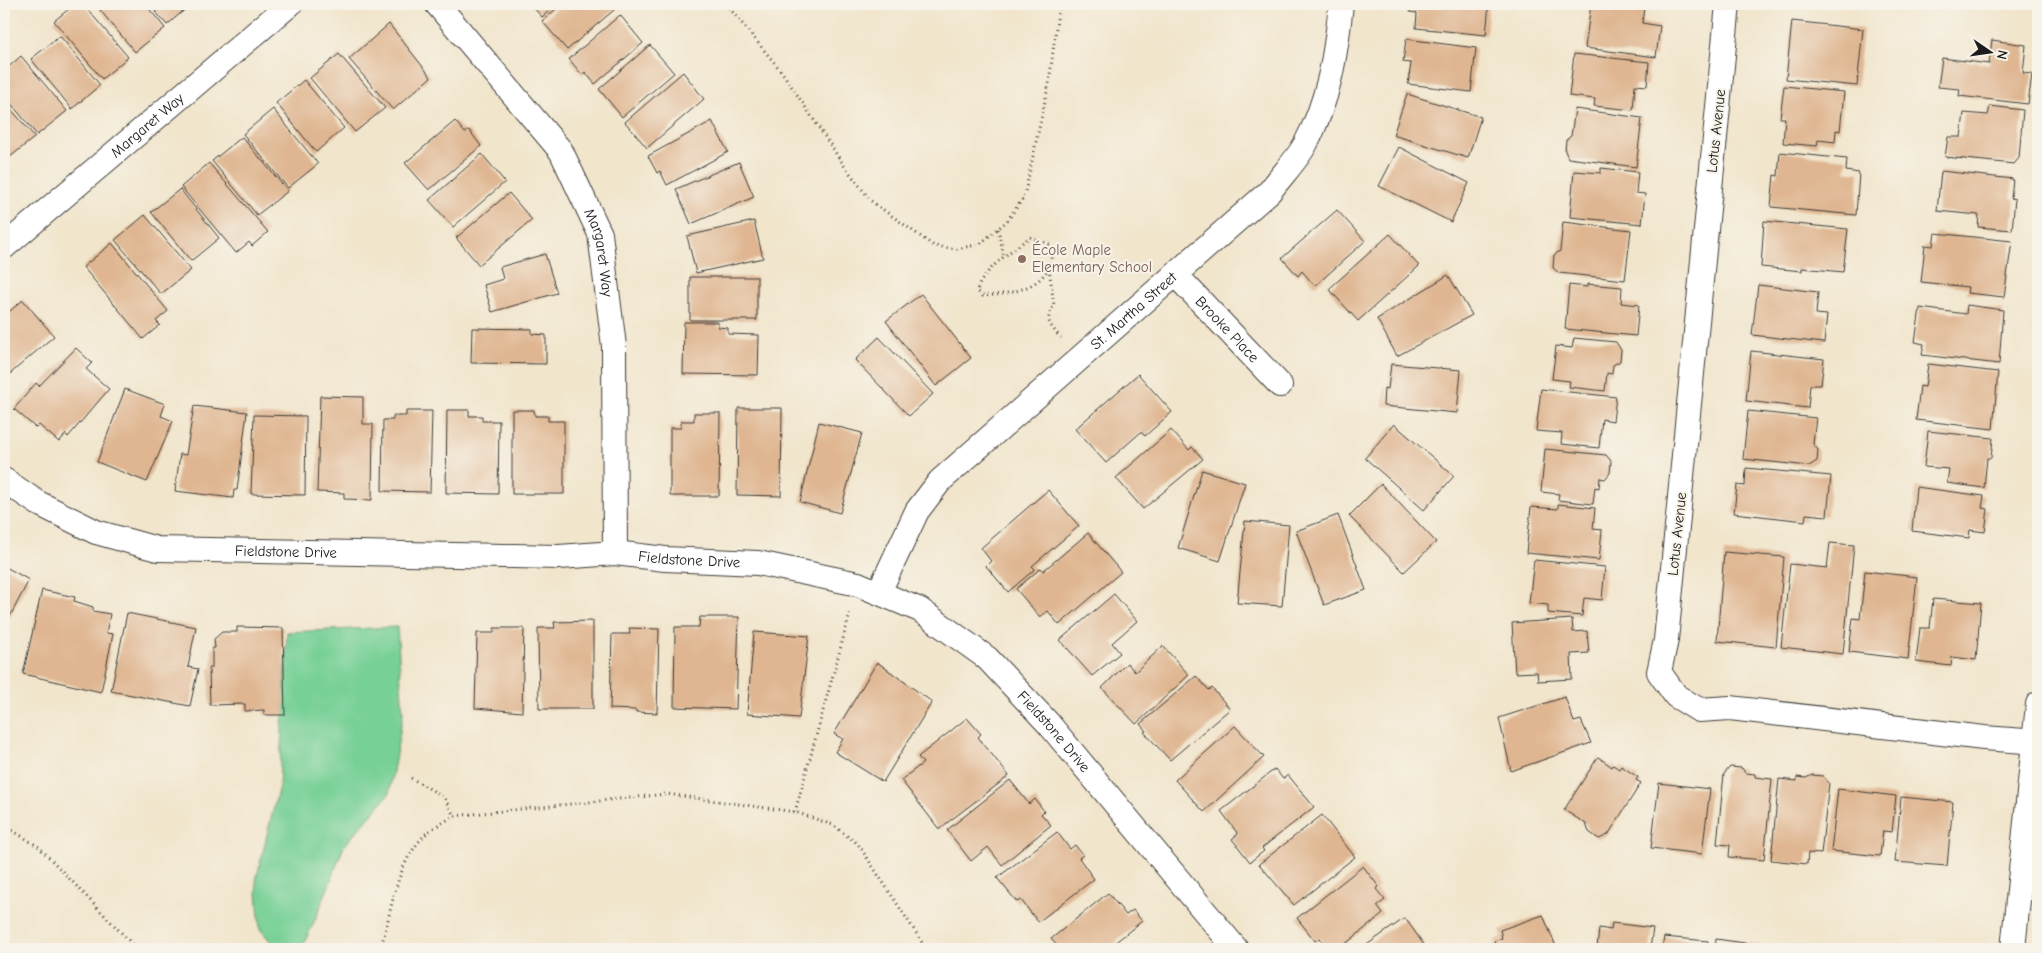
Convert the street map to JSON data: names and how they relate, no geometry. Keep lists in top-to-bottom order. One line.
{"streets":{"street":["Margaret Way","Lotus Avenue","St. Martha Street","Brooke Place","Fieldstone Drive"]},"crossings":[["Margaret Way","Fieldstone Drive"],["St. Martha Street","Brooke Place"],["St. Martha Street","Fieldstone Drive"]],"places":["École Maple Elementary School"],"north":"right"}
